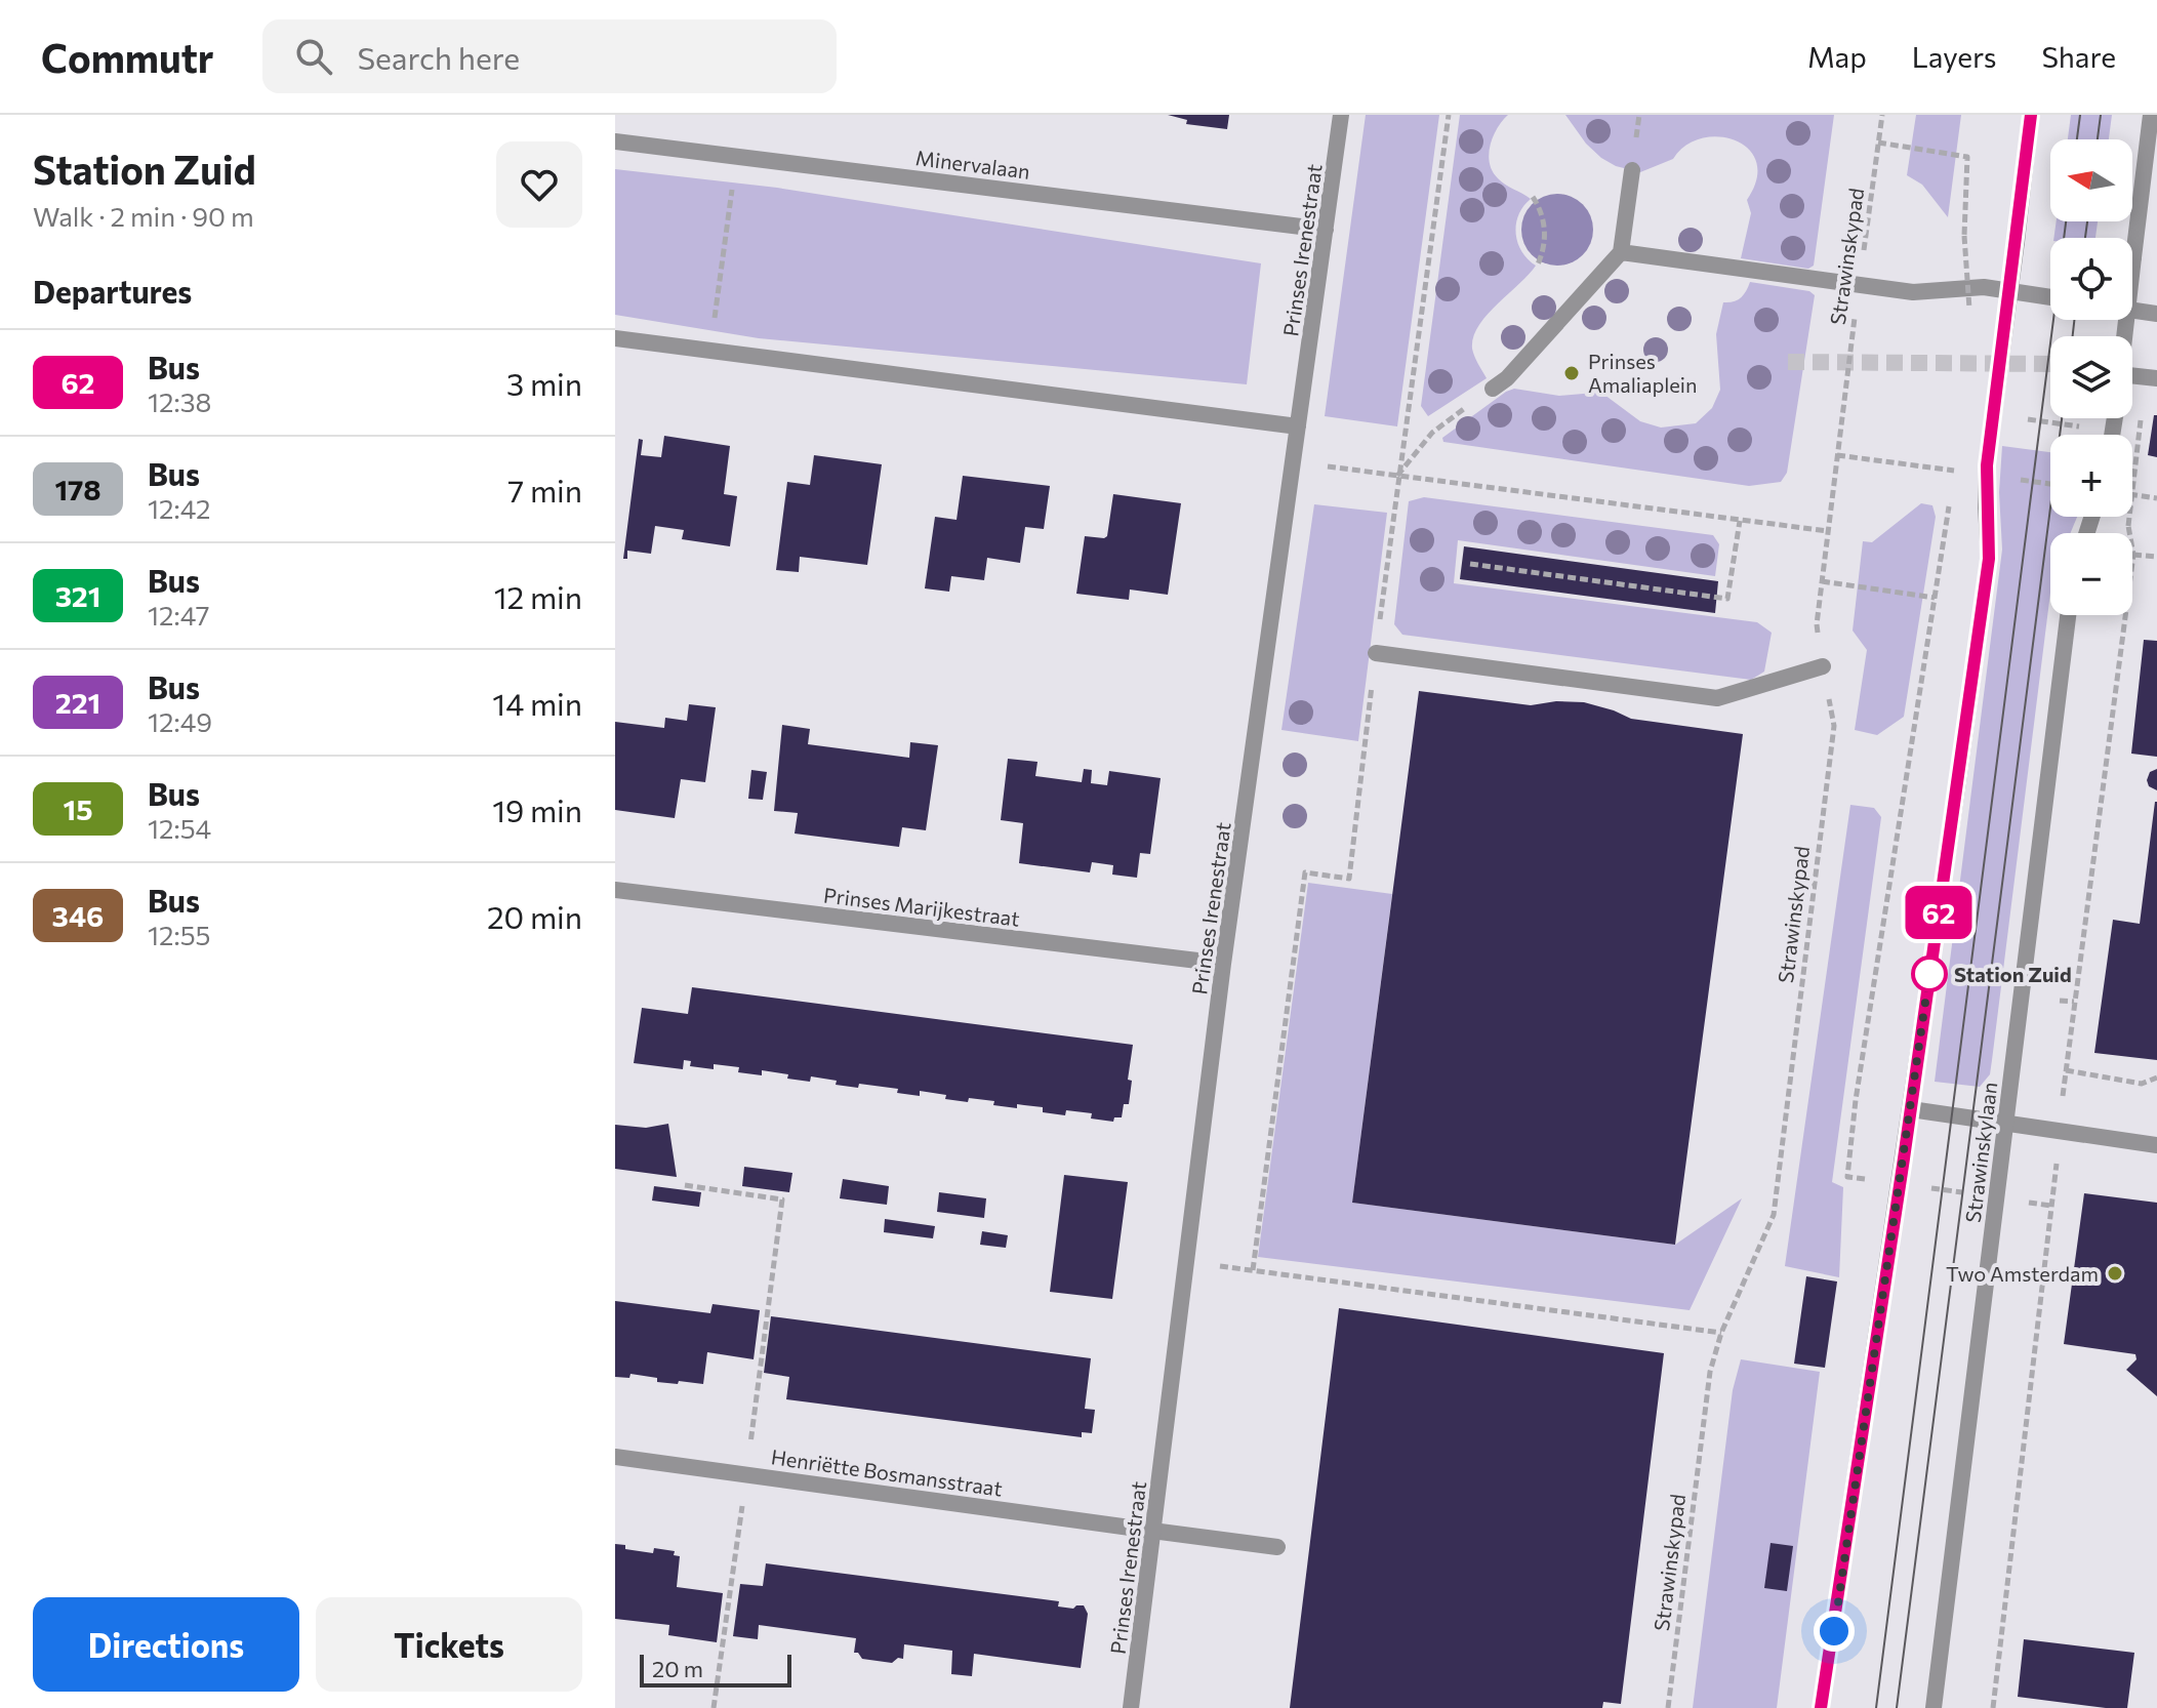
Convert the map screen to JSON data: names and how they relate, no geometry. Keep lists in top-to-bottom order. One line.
{"streets":{"street":["Minervalaan","Prinses Irenestraat","Prinses Marijkestraat","Strawinskylaan","Henriëtte Bosmansstraat"],"path":["Strawinskypad"]},"crossings":[["Minervalaan","Prinses Irenestraat"],["Prinses Irenestraat","Prinses Marijkestraat"],["Prinses Irenestraat","Henriëtte Bosmansstraat"]],"places":["Prinses Amaliaplein","Station Zuid","Two Amsterdam"],"lines":["bus line 62"],"scale_bar":"20 m","north":"left","page":{"header":"Commutr","search":"Search here","nav":["Map","Layers","Share"],"heading":[["Station Zuid","Walk · 2 min · 90 m"],"Departures"],"on_map":"62","map_buttons":["+","−"],"list":[{"mark":"62","name":"Bus","note":"12:38","value":"3 min"},{"mark":"178","name":"Bus","note":"12:42","value":"7 min"},{"mark":"321","name":"Bus","note":"12:47","value":"12 min"},{"mark":"221","name":"Bus","note":"12:49","value":"14 min"},{"mark":"15","name":"Bus","note":"12:54","value":"19 min"},{"mark":"346","name":"Bus","note":"12:55","value":"20 min"}],"buttons":["Directions","Tickets"],"scale":"20 m"}}
